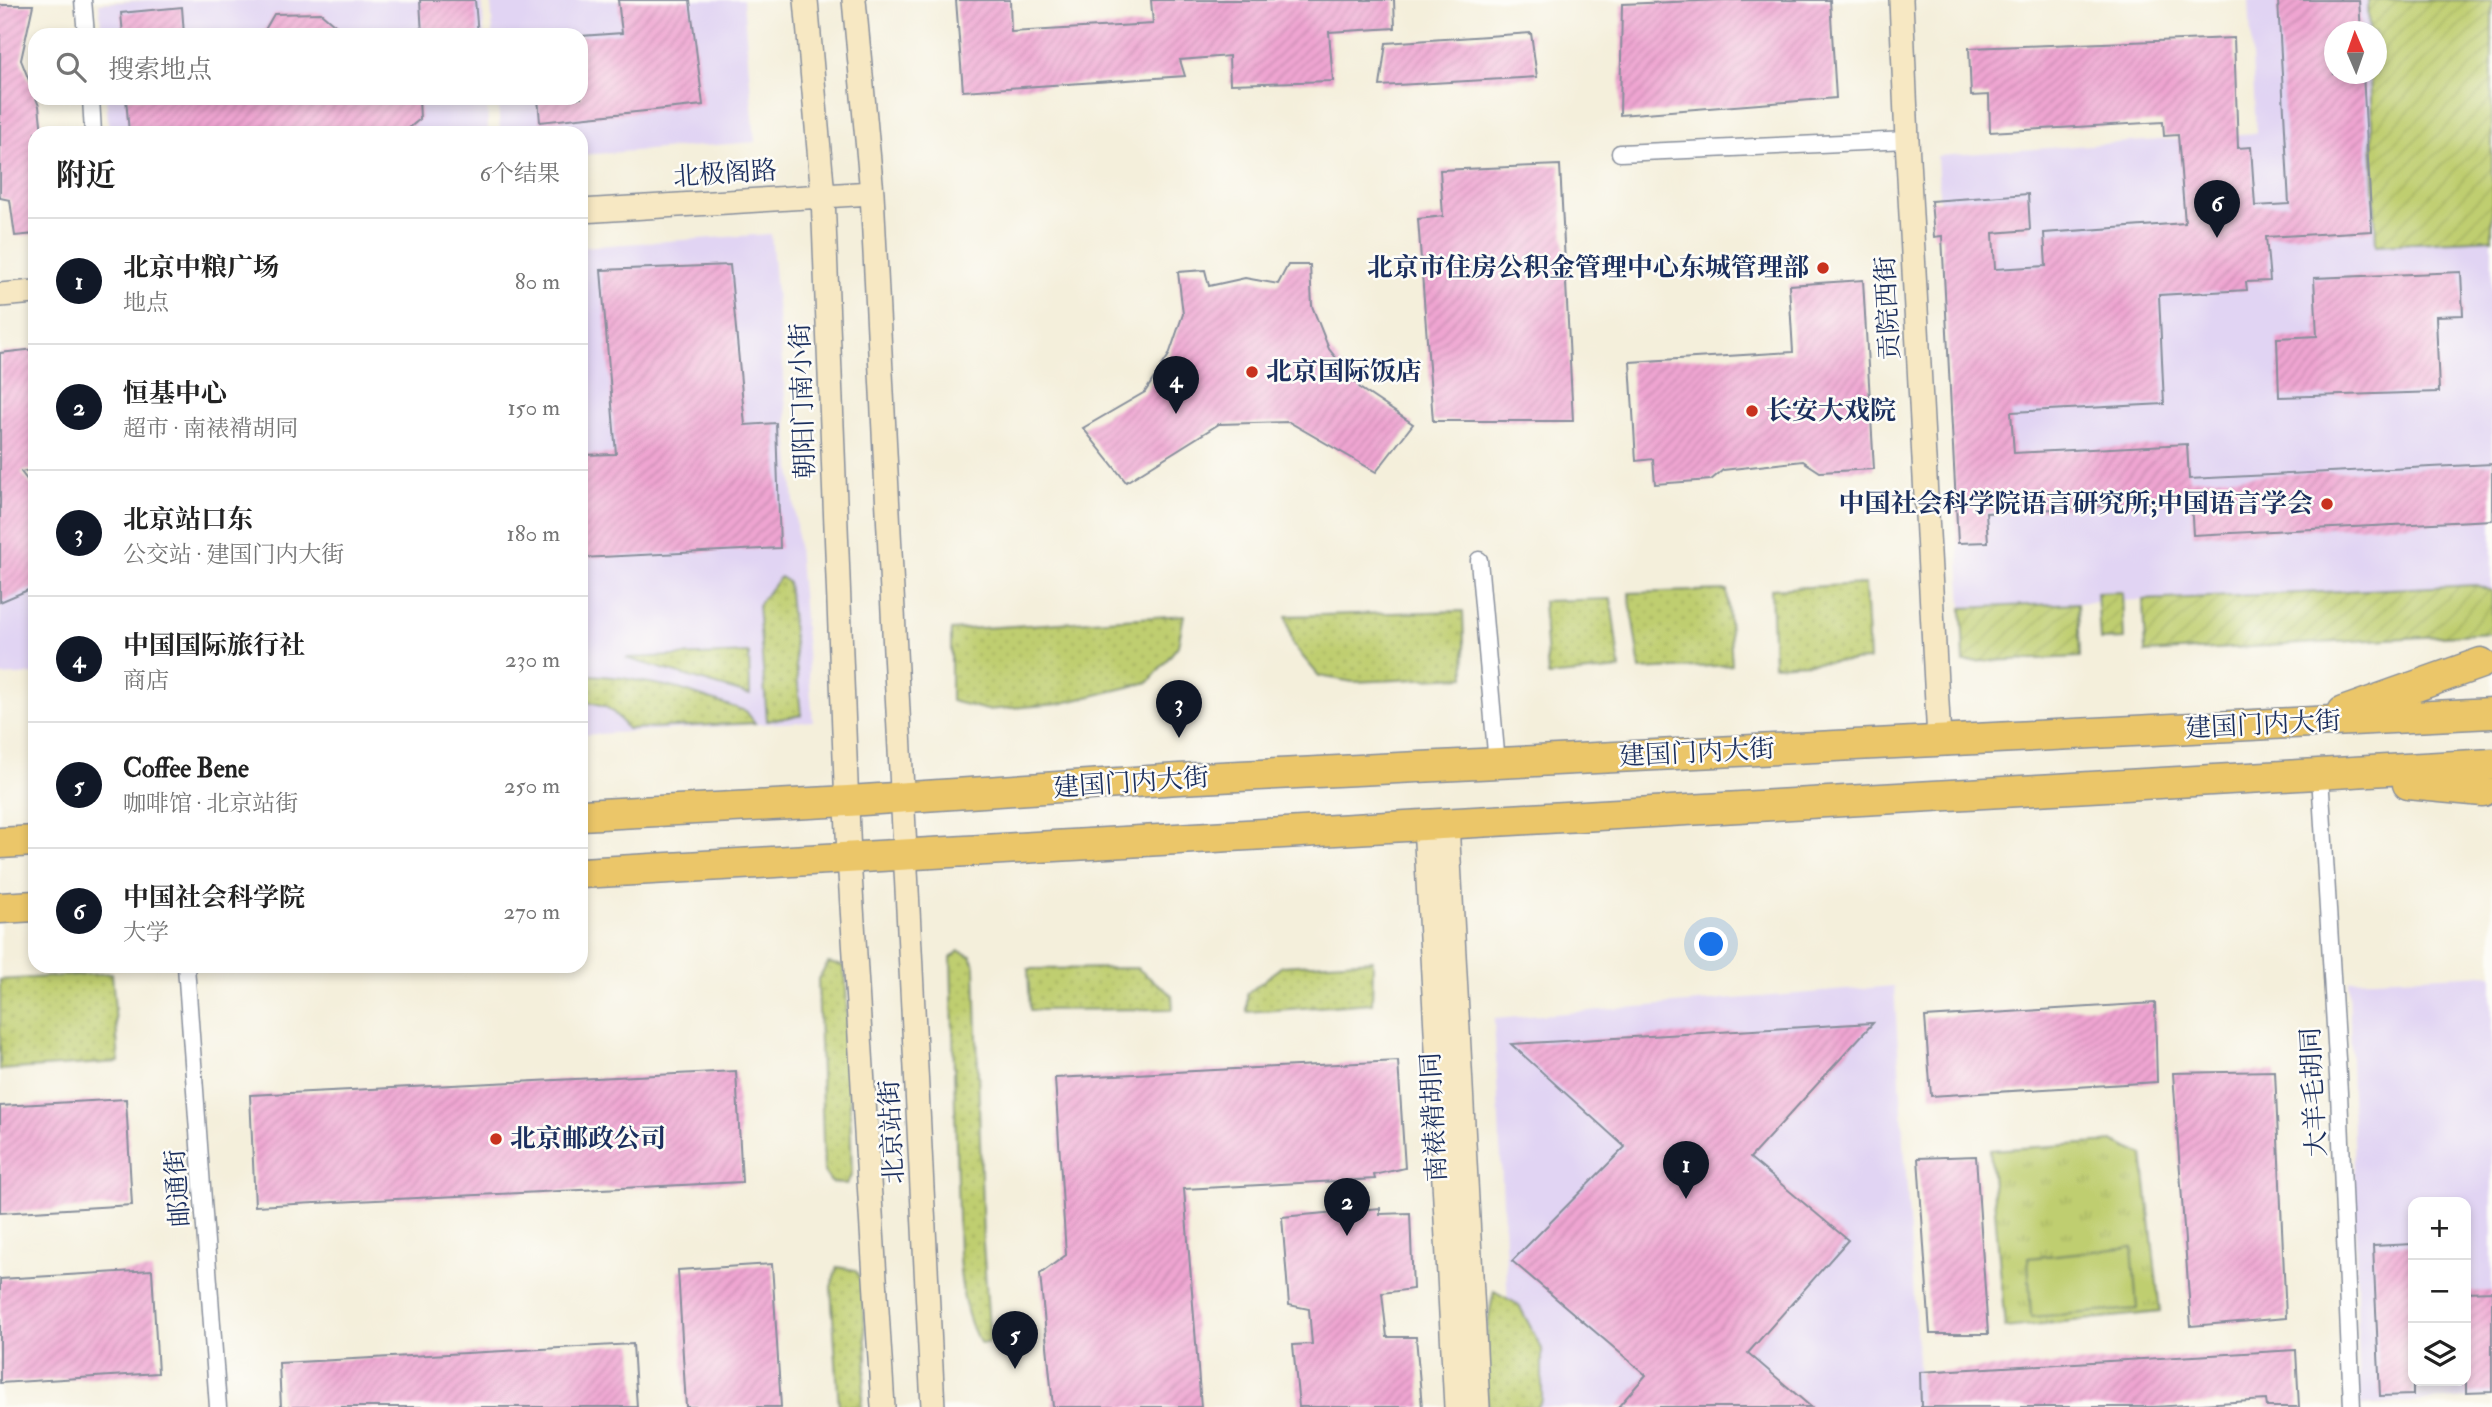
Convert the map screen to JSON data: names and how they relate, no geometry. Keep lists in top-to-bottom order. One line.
{"streets":{"highway":["建国门内大街"],"main road":["北极阁路","贡院西街","朝阳门南小街","南裱褙胡同","北京站街"],"street":["大羊毛胡同","邮通街"]},"crossings":[["北极阁路","朝阳门南小街"],["贡院西街","建国门内大街"],["朝阳门南小街","建国门内大街"],["朝阳门南小街","北京站街"],["建国门内大街","大羊毛胡同"],["建国门内大街","南裱褙胡同"],["建国门内大街","北京站街"]],"places":["北京市住房公积金管理中心东城管理部","北京国际饭店","长安大戏院","中国社会科学院语言研究所;中国语言学会","北京邮政公司"],"north":"top","page":{"search":"搜索地点","heading":["附近","6个结果"],"pins":["6","4","3","1","2","5"],"list":[{"mark":"1","name":"北京中粮广场","note":"地点","value":"80 m"},{"mark":"2","name":"恒基中心","note":"超市 · 南裱褙胡同","value":"150 m"},{"mark":"3","name":"北京站口东","note":"公交站 · 建国门内大街","value":"180 m"},{"mark":"4","name":"中国国际旅行社","note":"商店","value":"230 m"},{"mark":"5","name":"Coffee Bene","note":"咖啡馆 · 北京站街","value":"250 m"},{"mark":"6","name":"中国社会科学院","note":"大学","value":"270 m"}],"map_buttons":["+","−"]}}
